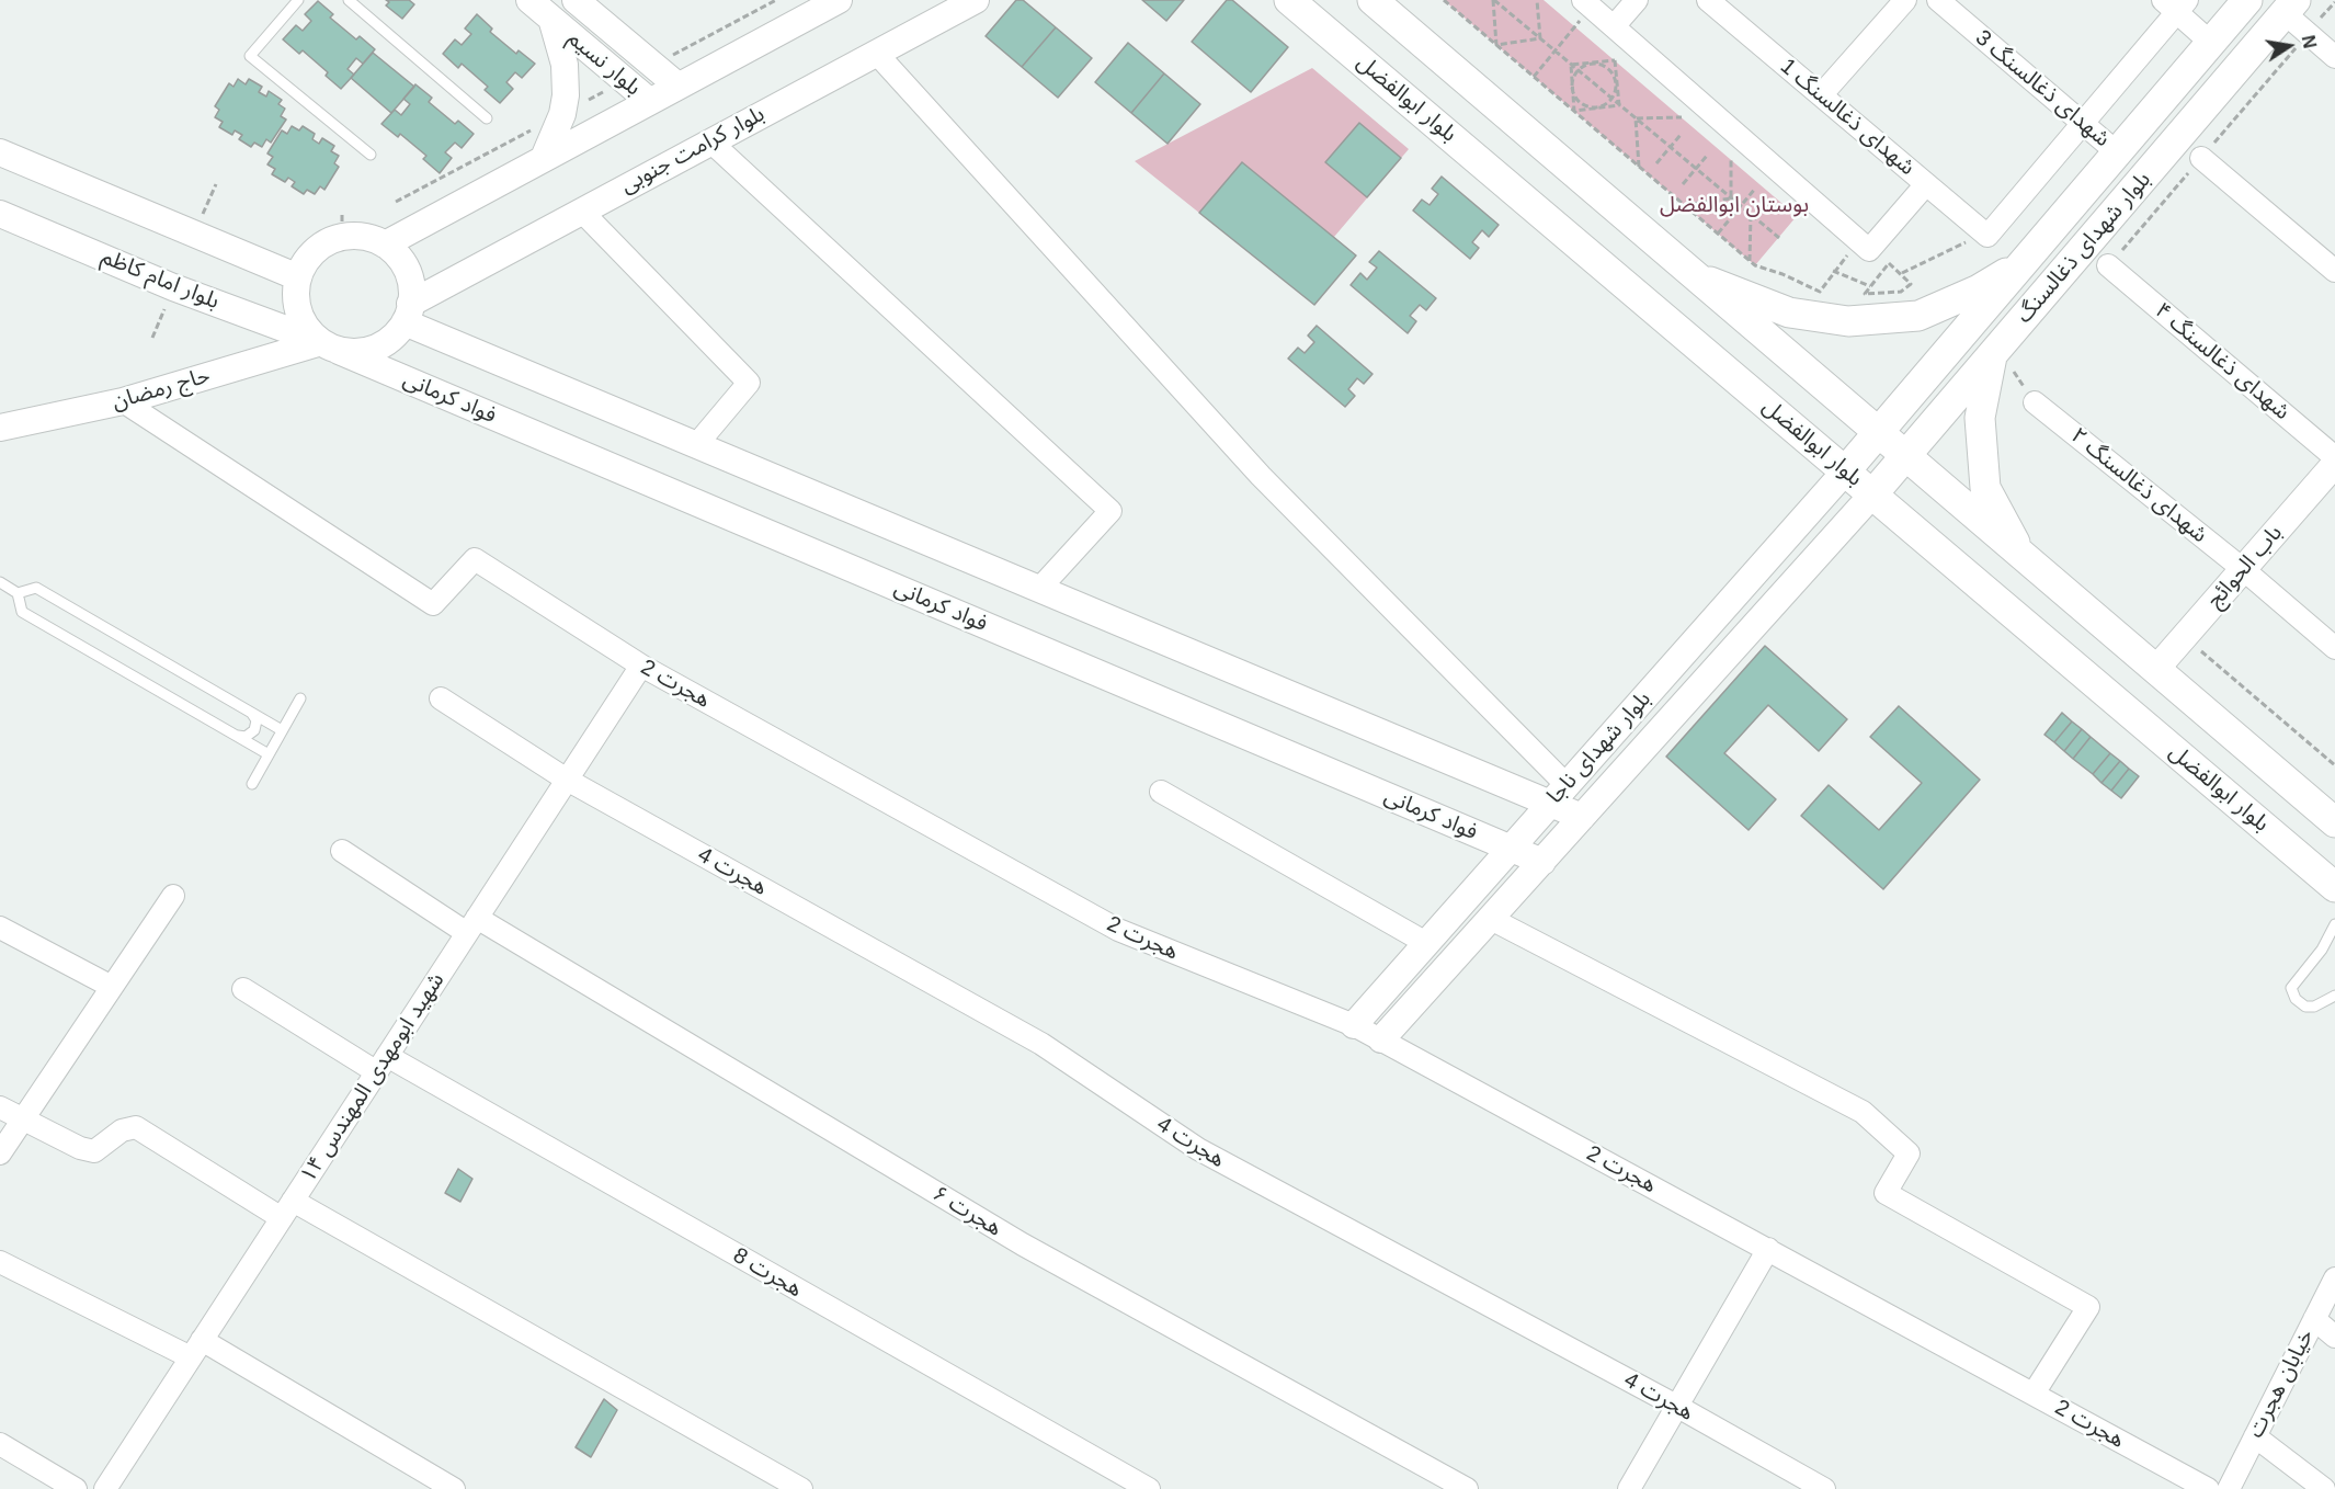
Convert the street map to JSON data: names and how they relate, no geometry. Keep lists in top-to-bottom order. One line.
{"streets":{"main road":["بلوار ابوالفضل","بلوار شهدای ذغالسنگ"],"street":["بلوار نسیم","شهدای ذغالسنگ 3","شهدای ذغالسنگ 1","بلوار کرامت جنوبی","بلوار امام کاظم","شهدای ذغالسنگ ۴","حاج رمضان","فواد کرمانی","شهدای ذغالسنگ ۲","باب الحوائج","هجرت 2","بلوار شهدای ناجا","هجرت 4","شهید ابومهدی المهندس ۱۴","هجرت ۶","هجرت 8","خیابان هجرت"]},"crossings":[["شهدای ذغالسنگ 3","بلوار شهدای ذغالسنگ"],["بلوار ابوالفضل","بلوار شهدای ذغالسنگ"],["بلوار ابوالفضل","بلوار شهدای ناجا"],["بلوار کرامت جنوبی","بلوار امام کاظم"],["بلوار کرامت جنوبی","حاج رمضان"],["بلوار کرامت جنوبی","فواد کرمانی"],["بلوار شهدای ذغالسنگ","بلوار شهدای ناجا"],["بلوار امام کاظم","حاج رمضان"],["بلوار امام کاظم","فواد کرمانی"],["حاج رمضان","فواد کرمانی"],["حاج رمضان","هجرت 2"],["فواد کرمانی","بلوار شهدای ناجا"],["شهدای ذغالسنگ ۲","باب الحوائج"],["هجرت 2","بلوار شهدای ناجا"],["هجرت 2","شهید ابومهدی المهندس ۱۴"],["هجرت 4","شهید ابومهدی المهندس ۱۴"],["شهید ابومهدی المهندس ۱۴","هجرت ۶"],["شهید ابومهدی المهندس ۱۴","هجرت 8"]],"parks":["بوستان ابوالفضل"],"north":"right"}
